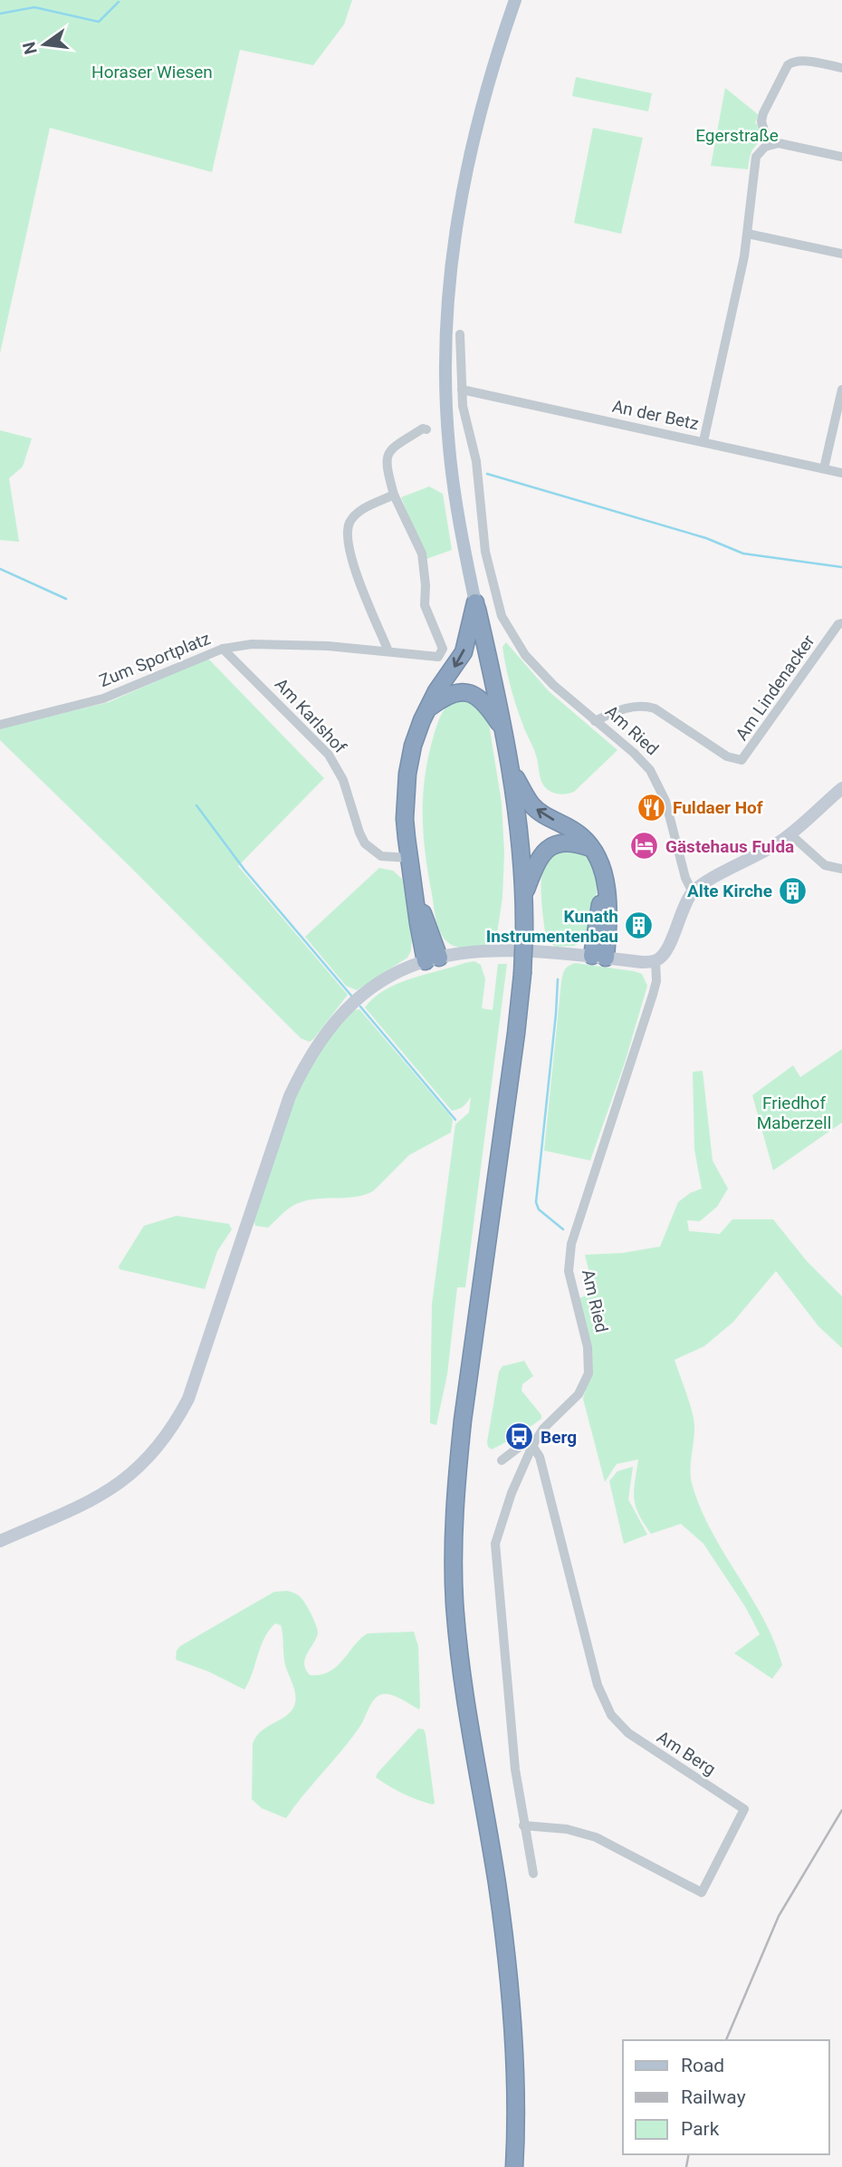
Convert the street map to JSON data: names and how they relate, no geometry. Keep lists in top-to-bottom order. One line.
{"streets":{"street":["An der Betz","Zum Sportplatz","Am Lindenacker","Am Karlshof","Am Ried","Am Berg"]},"crossings":[["An der Betz","Am Ried"],["Zum Sportplatz","Am Karlshof"],["Am Lindenacker","Am Ried"],["Am Ried","Am Berg"]],"parks":["Horaser Wiesen","Egerstraße","Friedhof Maberzell"],"places":{"restaurant":["Fuldaer Hof"],"hotel":["Gästehaus Fulda"],"building":["Alte Kirche","Kunath Instrumentenbau"],"bus stop":["Berg"]},"legend":["Road","Railway","Park"],"north":"left"}
